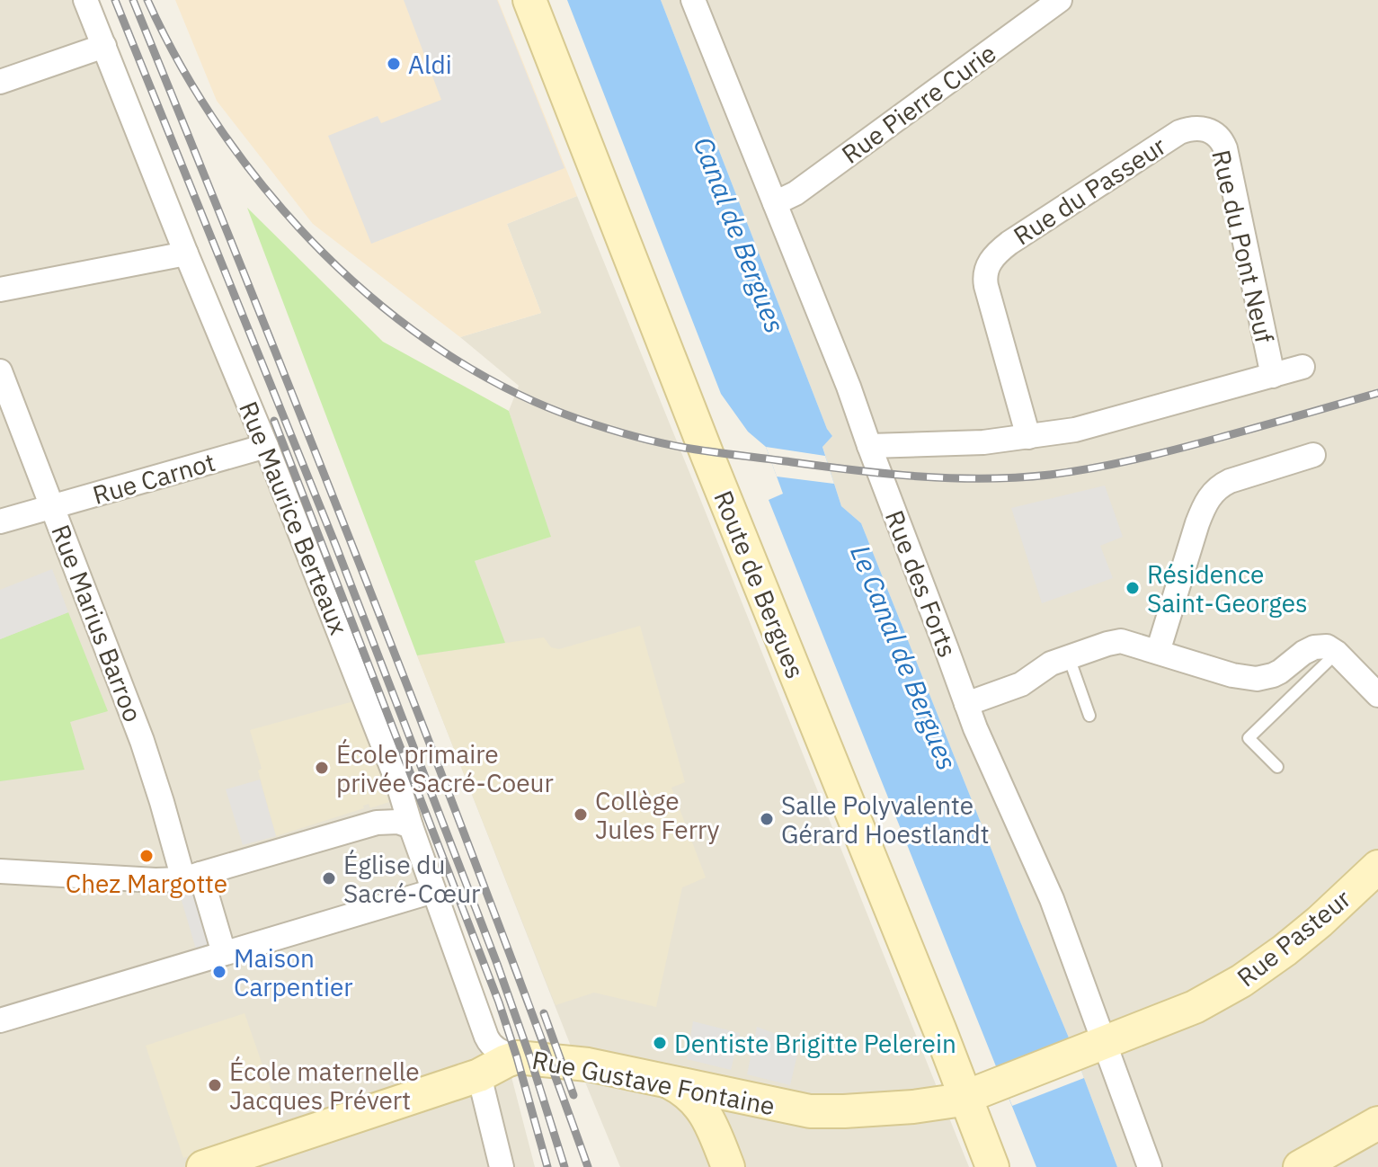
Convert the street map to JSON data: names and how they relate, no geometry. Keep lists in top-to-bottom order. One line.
{"streets":{"street":["Rue Pierre Curie","Rue du Passeur","Rue du Pont Neuf","Rue Carnot","Rue Maurice Berteaux","Rue des Forts","Route de Bergues","Rue Marius Barroo","Rue Pasteur","Rue Gustave Fontaine"]},"crossings":[["Rue Pierre Curie","Rue des Forts"],["Rue du Passeur","Rue du Pont Neuf"],["Rue Carnot","Rue Maurice Berteaux"],["Rue Carnot","Rue Marius Barroo"],["Rue Maurice Berteaux","Rue Gustave Fontaine"],["Rue des Forts","Rue Pasteur"],["Route de Bergues","Rue Pasteur"],["Route de Bergues","Rue Gustave Fontaine"],["Rue Pasteur","Rue Gustave Fontaine"]],"water":["Canal de Bergues","Le Canal de Bergues"],"places":["Aldi","Résidence Saint-Georges","École primaire privée Sacré-Coeur","Collège Jules Ferry","Salle Polyvalente Gérard Hoestlandt","Chez Margotte","Église du Sacré-Cœur","Maison Carpentier","Dentiste Brigitte Pelerein","École maternelle Jacques Prévert"]}
